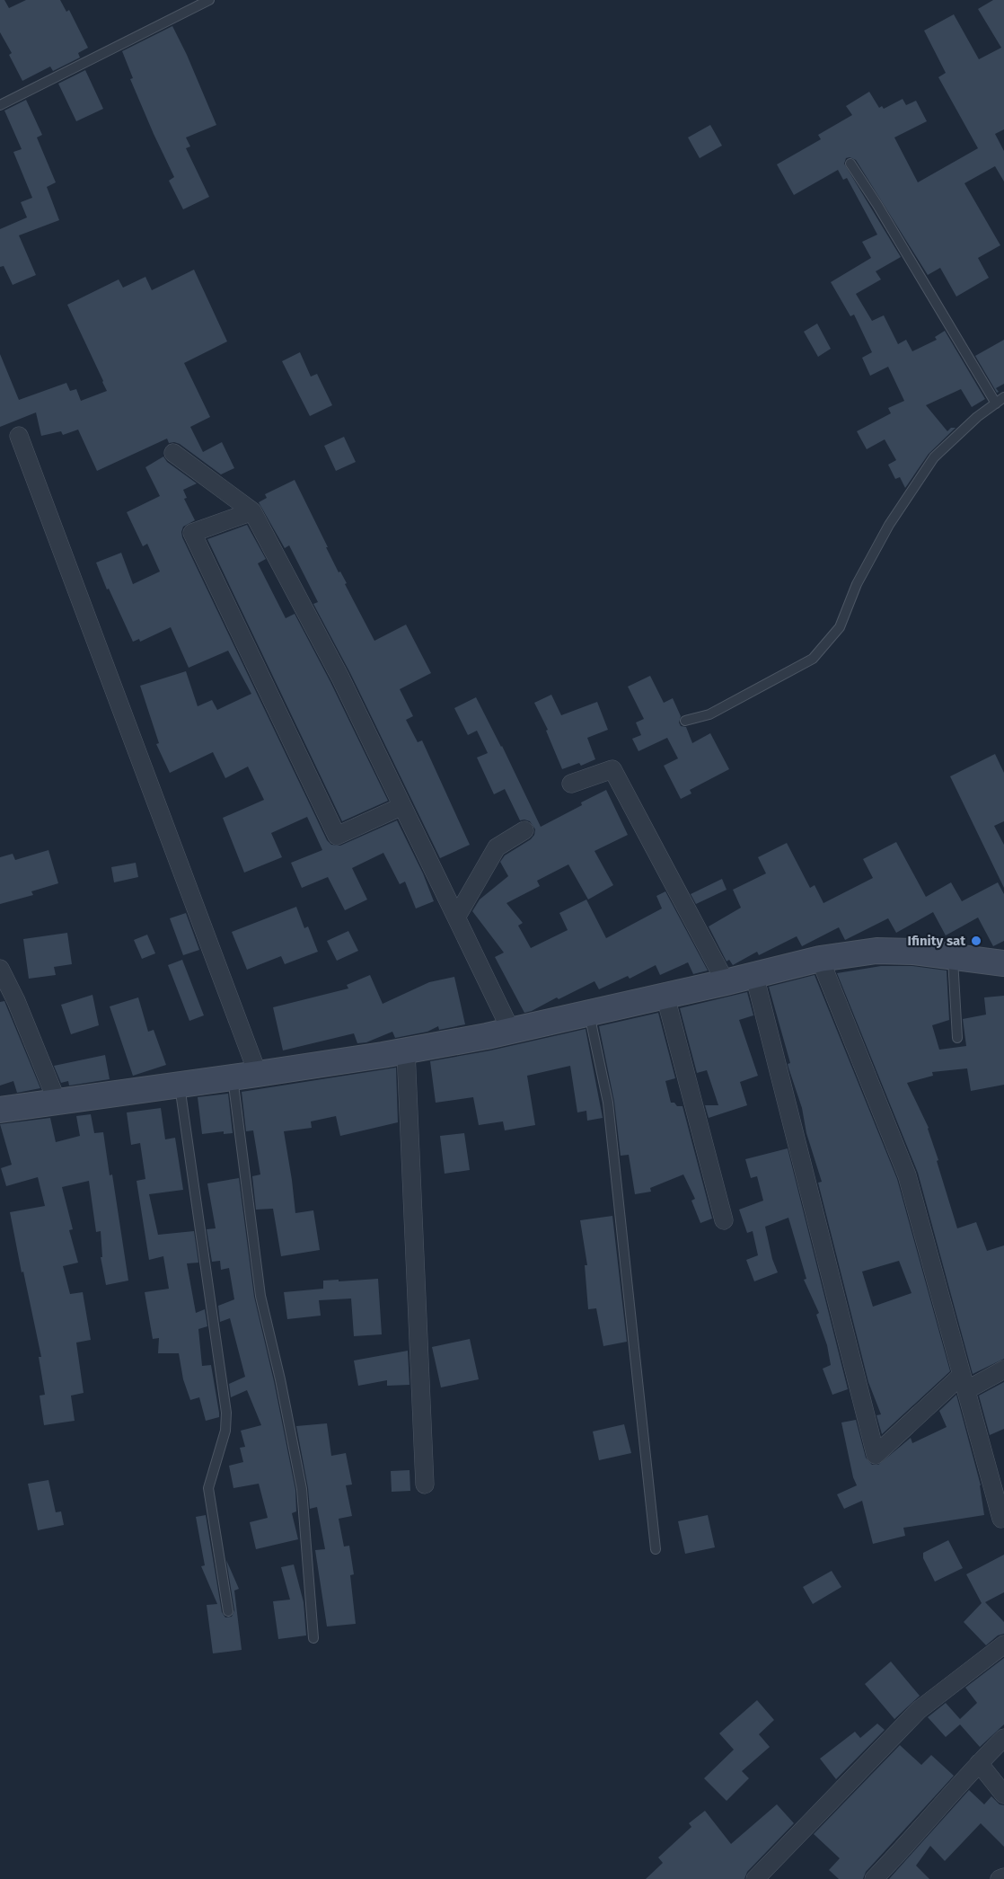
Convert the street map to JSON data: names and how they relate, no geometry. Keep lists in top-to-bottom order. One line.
{"places":["Ifinity sat"]}
